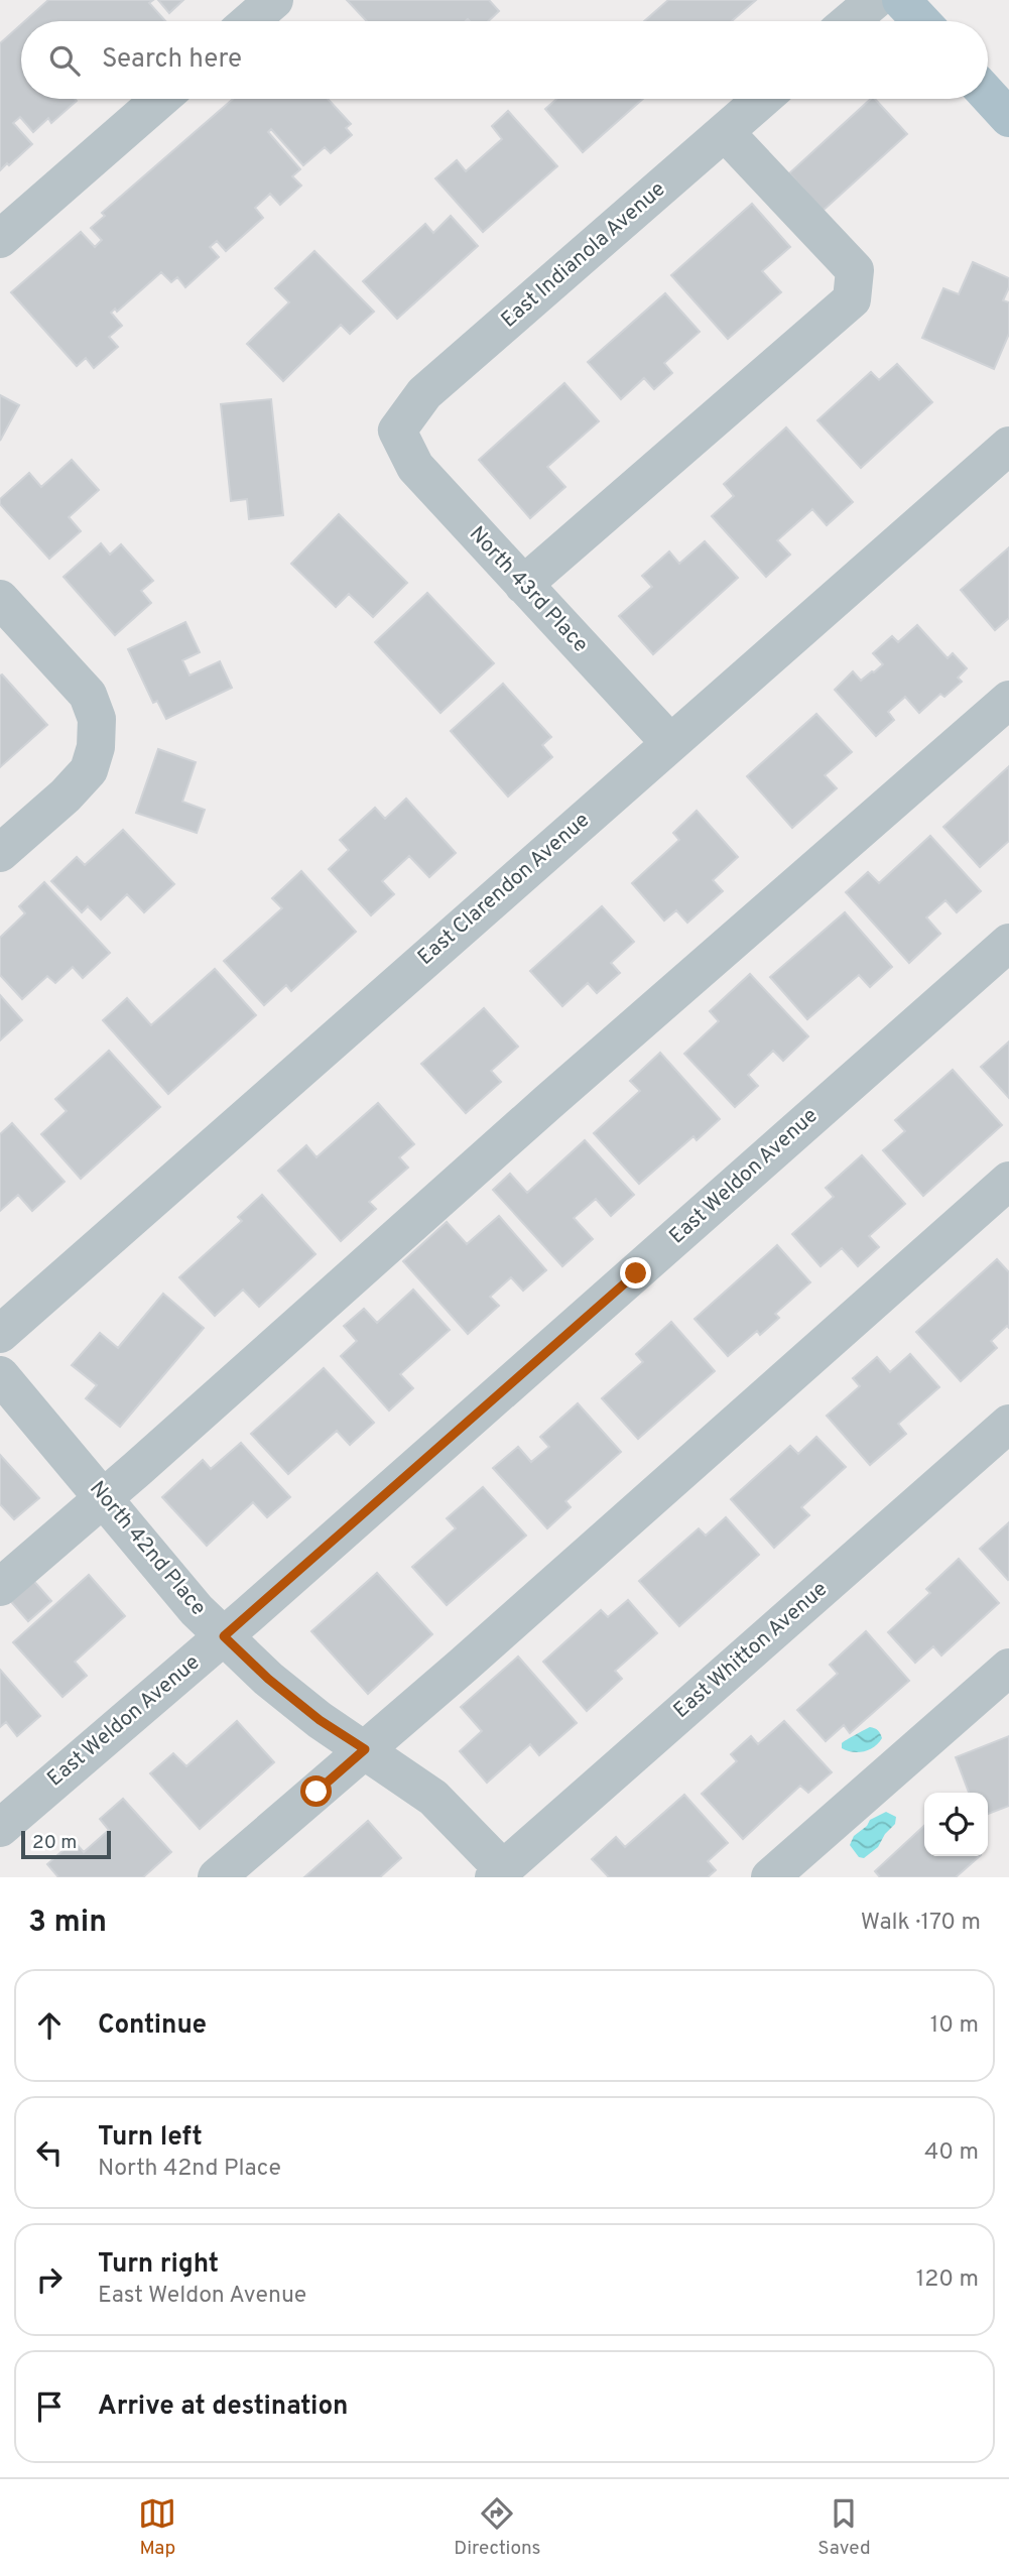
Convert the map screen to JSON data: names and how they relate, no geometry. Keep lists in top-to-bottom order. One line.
{"streets":{"street":["East Indianola Avenue","North 43rd Place","East Clarendon Avenue","East Weldon Avenue","North 42nd Place","East Whitton Avenue"]},"crossings":[["East Indianola Avenue","North 43rd Place"],["North 43rd Place","East Clarendon Avenue"],["East Weldon Avenue","North 42nd Place"],["North 42nd Place","East Whitton Avenue"]],"scale_bar":"20 m","page":{"search":"Search here","scale":"20 m","heading":["3 min","Walk · 170 m"],"list":[["Continue","10 m"],["Turn left","North 42nd Place","40 m"],["Turn right","East Weldon Avenue","120 m"],"Arrive at destination"],"nav":["Map","Directions","Saved"]}}
